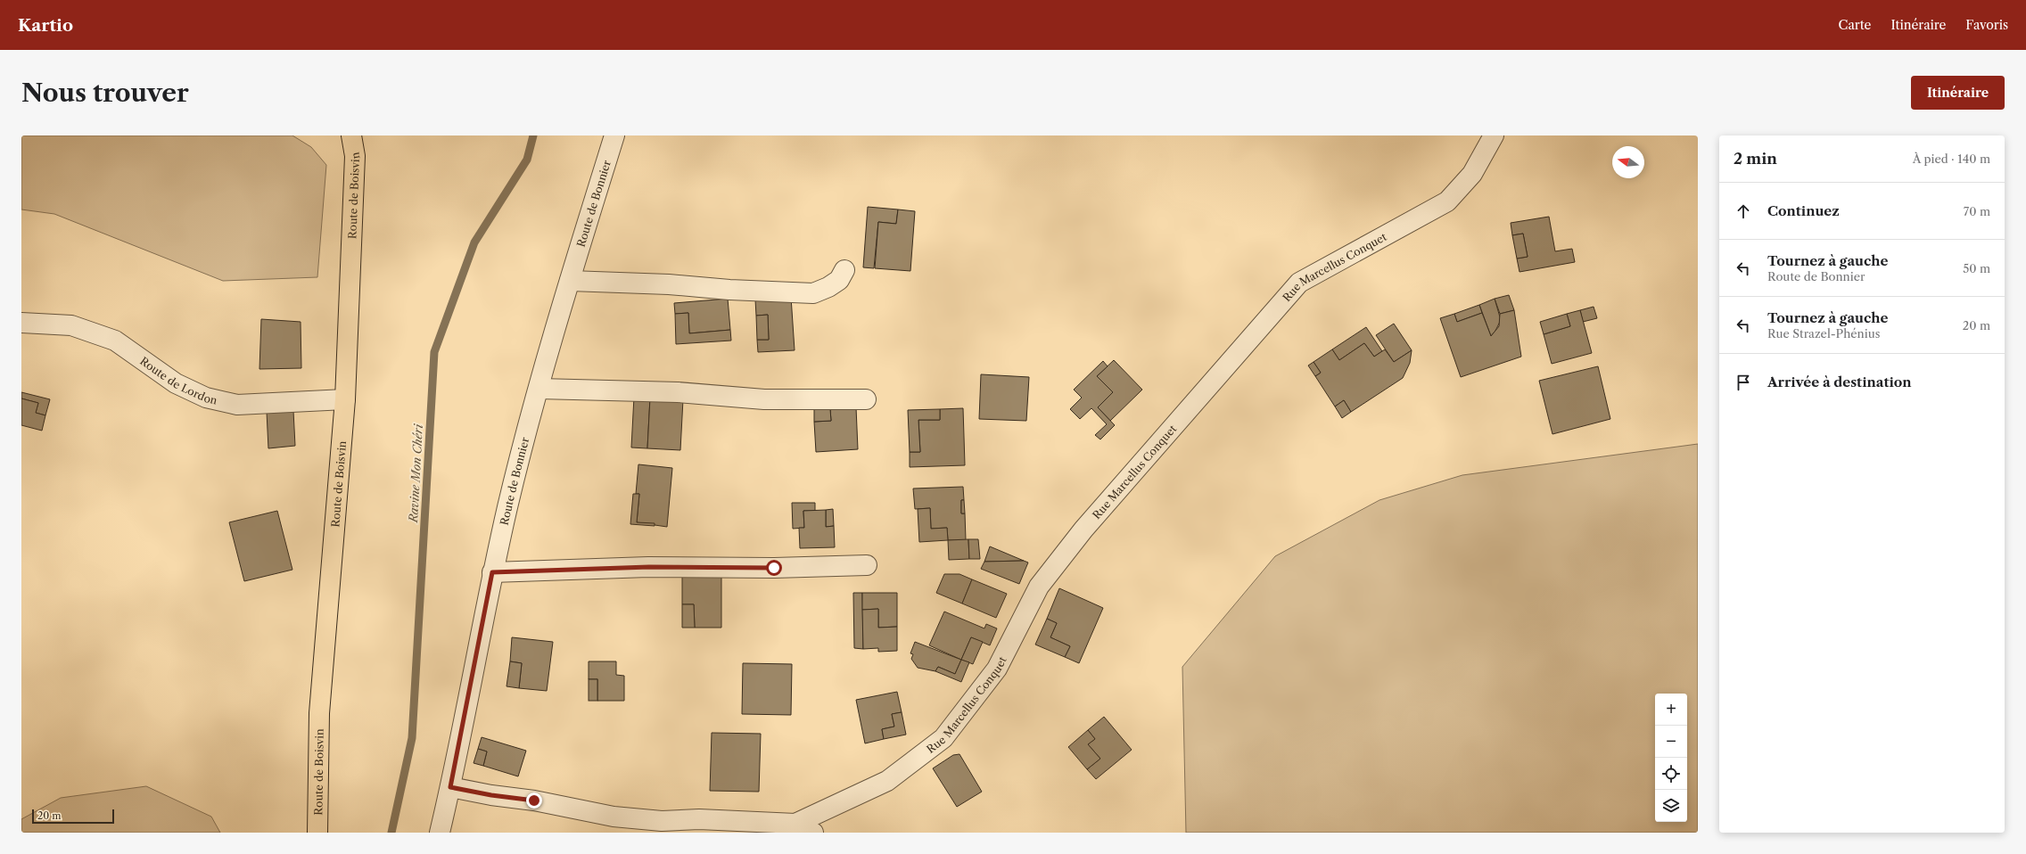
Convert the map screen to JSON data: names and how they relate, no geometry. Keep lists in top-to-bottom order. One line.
{"streets":{"main road":["Route de Boisvin"],"street":["Route de Bonnier","Rue Marcellus Conquet","Route de Lordon"]},"crossings":[["Route de Boisvin","Route de Lordon"]],"water":["Ravine Mon Chéri"],"scale_bar":"20 m","north":"left","page":{"header":"Kartio","nav":["Carte","Itinéraire","Favoris"],"buttons":"Itinéraire","title":"Nous trouver","heading":["2 min","À pied · 140 m"],"list":[["Continuez","70 m"],["Tournez à gauche","Route de Bonnier","50 m"],["Tournez à gauche","Rue Strazel-Phénius","20 m"],"Arrivée à destination"],"map_buttons":["+","−"],"scale":"20 m"}}
